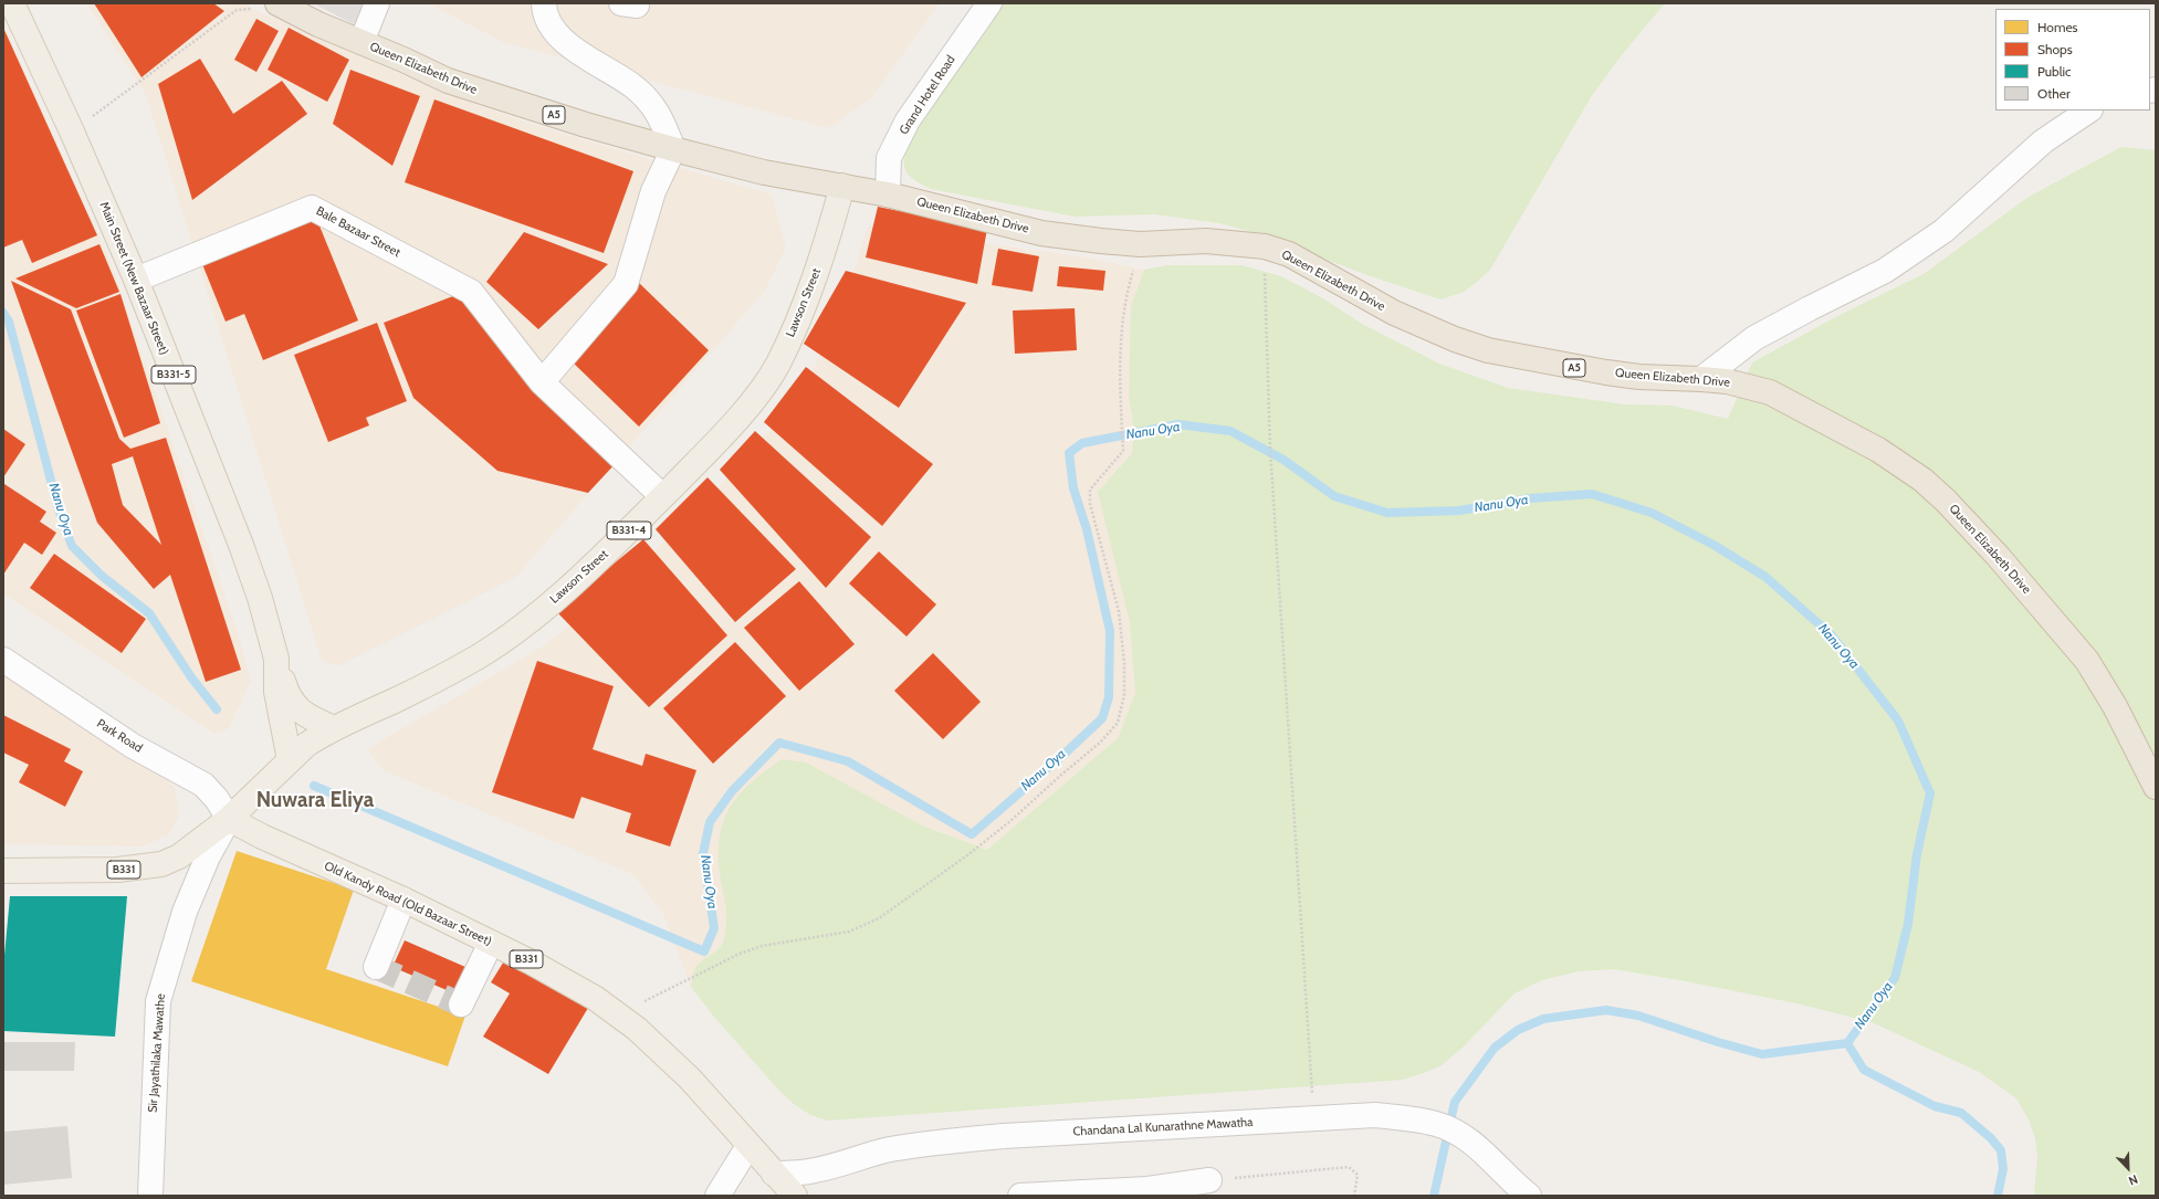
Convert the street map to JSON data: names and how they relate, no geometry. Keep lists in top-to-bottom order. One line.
{"streets":{"highway":["Queen Elizabeth Drive","A5"],"main road":["Main Street (New Bazaar Street)","Lawson Street","B331-5","B331-4","B331","Old Kandy Road (Old Bazaar Street)"],"street":["Grand Hotel Road","Bale Bazaar Street","Park Road","Sir Jayathilaka Mawathe","Chandana Lal Kunarathne Mawatha"]},"crossings":[["Queen Elizabeth Drive","Grand Hotel Road"],["Queen Elizabeth Drive","Lawson Street"],["Bale Bazaar Street","Main Street (New Bazaar Street)"],["Main Street (New Bazaar Street)","Lawson Street"],["Lawson Street","Park Road"],["Lawson Street","B331"],["Lawson Street","Old Kandy Road (Old Bazaar Street)"],["Lawson Street","Sir Jayathilaka Mawathe"],["Park Road","B331"],["Park Road","Old Kandy Road (Old Bazaar Street)"],["Park Road","Sir Jayathilaka Mawathe"],["B331","Old Kandy Road (Old Bazaar Street)"],["B331","Sir Jayathilaka Mawathe"],["Old Kandy Road (Old Bazaar Street)","Sir Jayathilaka Mawathe"],["Old Kandy Road (Old Bazaar Street)","Chandana Lal Kunarathne Mawatha"]],"districts":["Nuwara Eliya"],"water":["Nanu Oya"],"legend":["Homes","Shops","Public","Other"],"north":"bottom right"}
